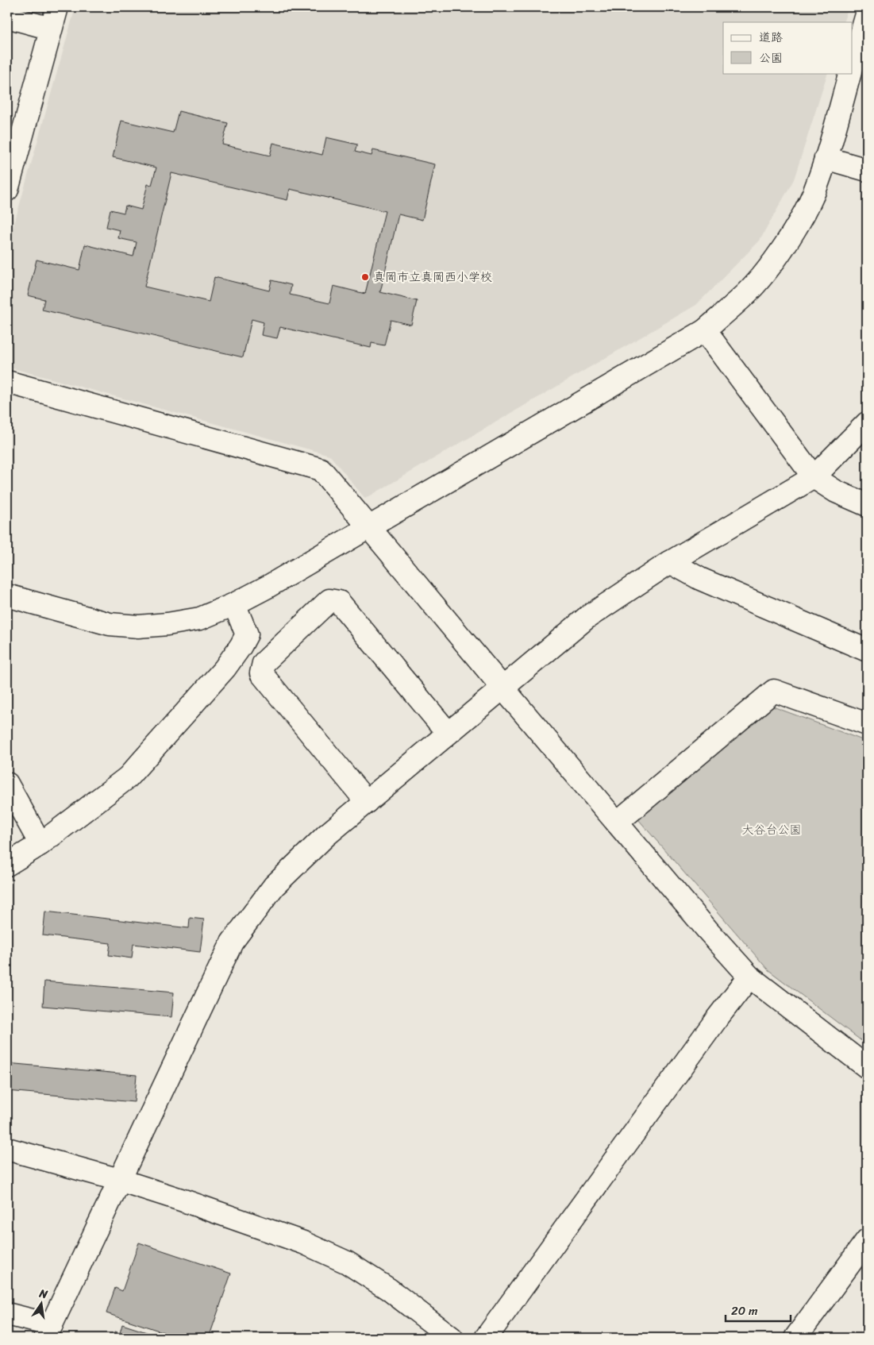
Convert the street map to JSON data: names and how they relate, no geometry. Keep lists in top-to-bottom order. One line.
{"parks":["大谷台公園"],"places":["真岡市立真岡西小学校"],"legend":["道路","公園"],"scale_bar":"20 m","north":"top"}
